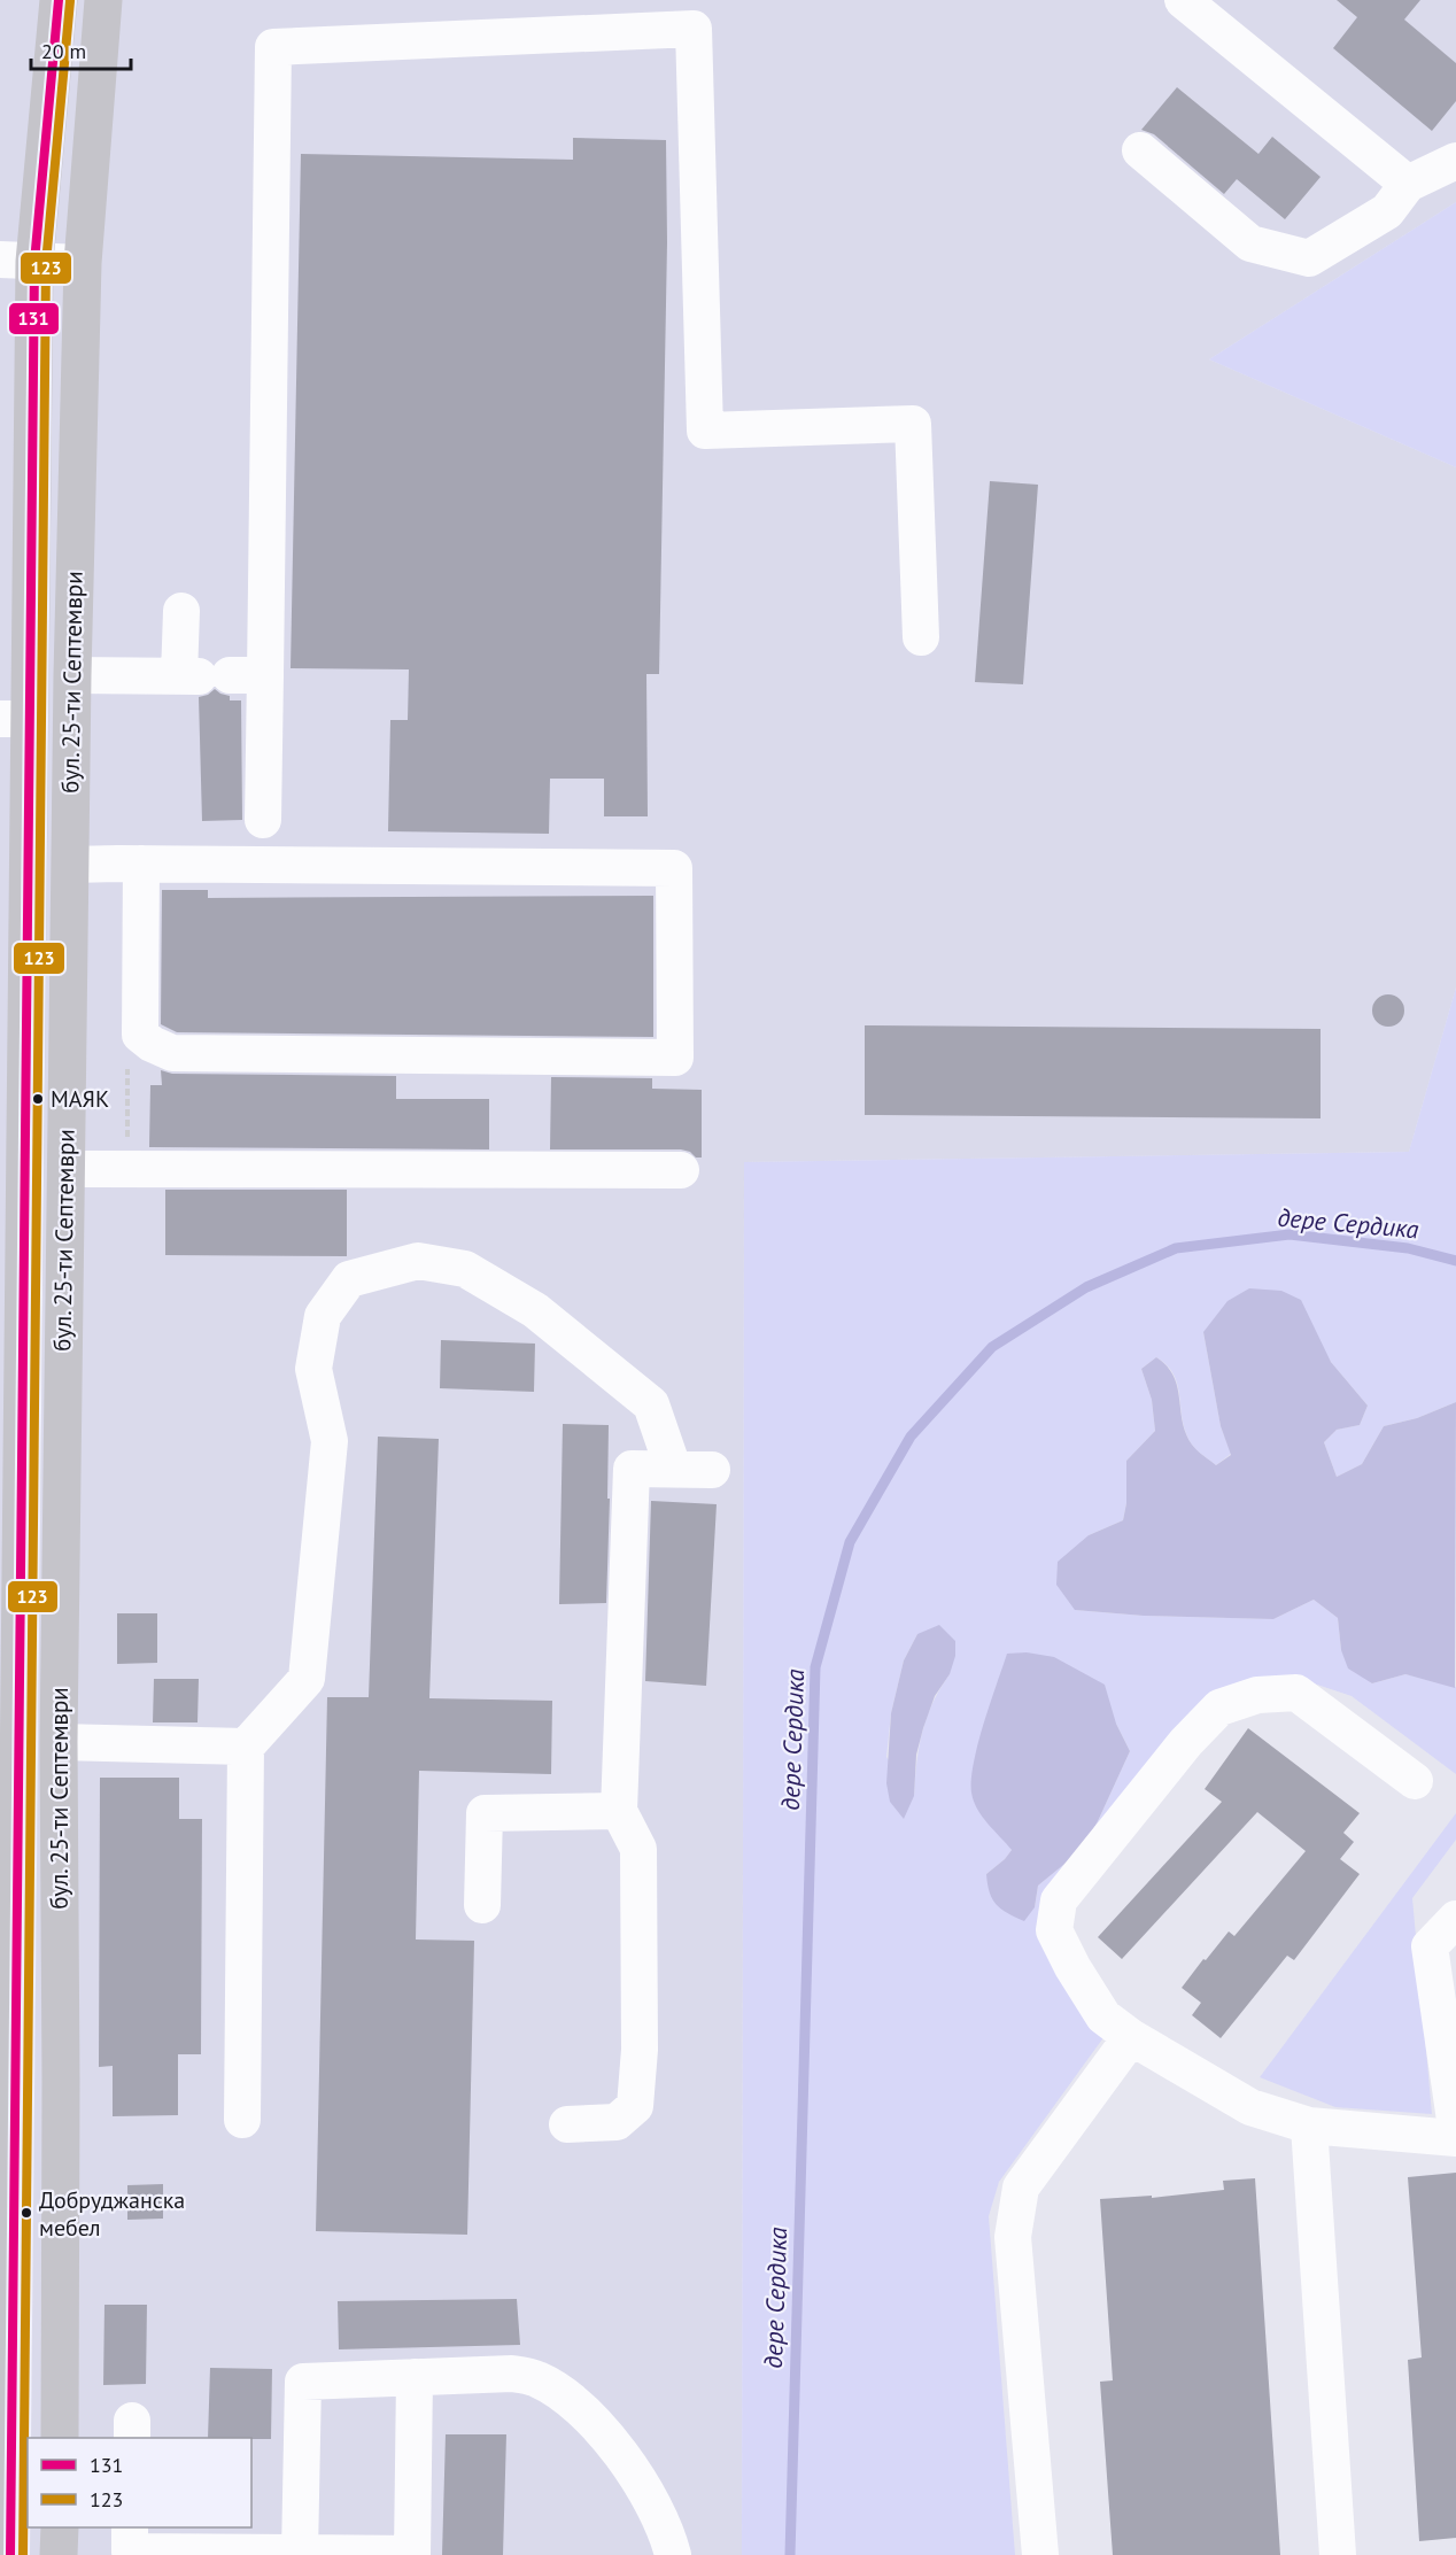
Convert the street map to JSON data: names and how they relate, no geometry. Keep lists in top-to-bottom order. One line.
{"streets":{"main road":["бул. 25-ти Септември"]},"water":["дере Сердика"],"places":["МАЯК","Добруджанска мебел"],"lines":["transit line 131","transit line 123"],"legend":["131","123"],"scale_bar":"20 m"}
